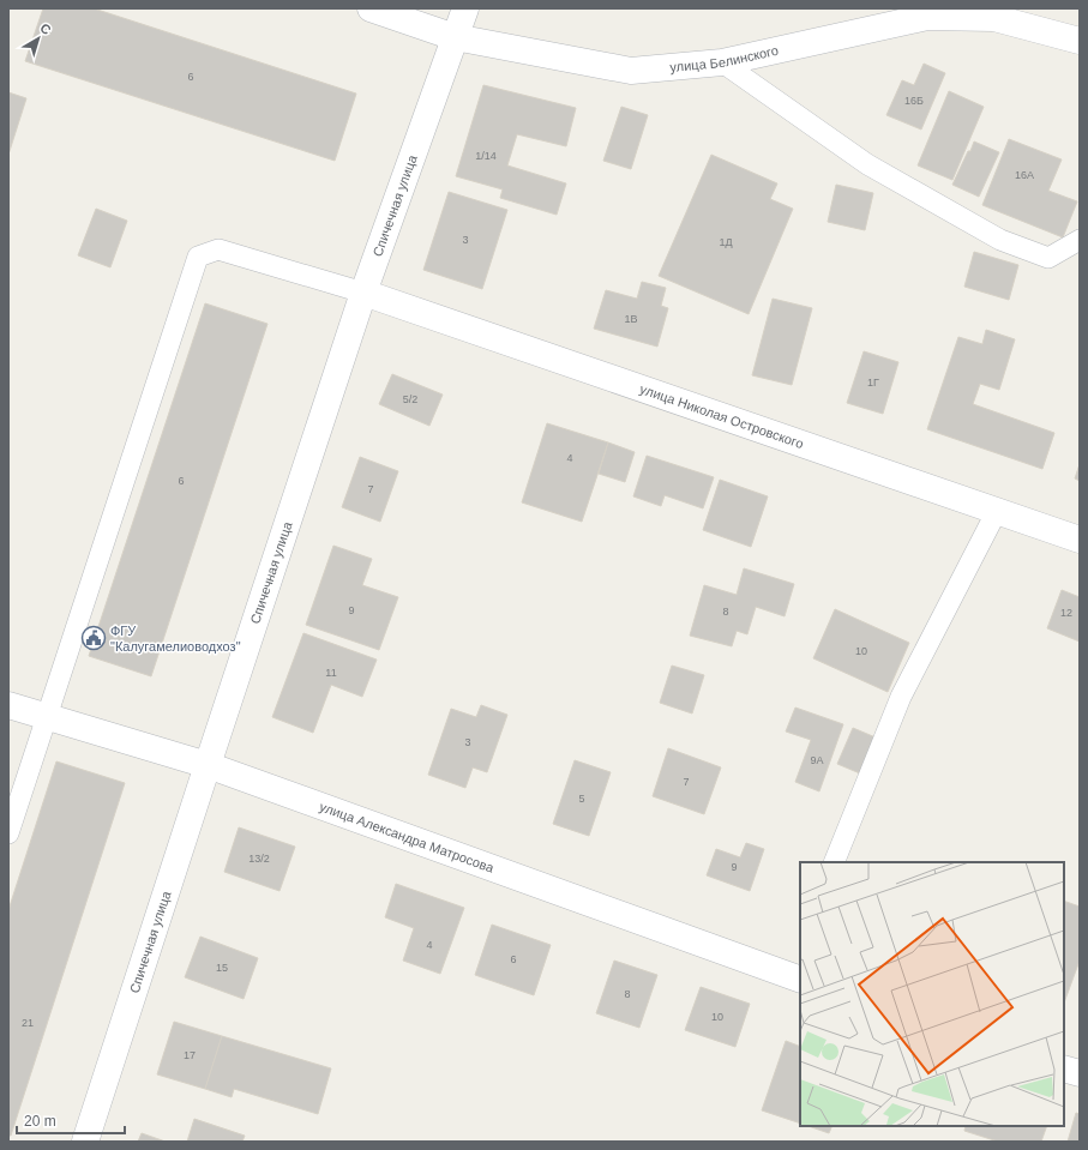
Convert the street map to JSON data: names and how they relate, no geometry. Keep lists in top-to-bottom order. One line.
{"streets":{"street":["улица Белинского","Спичечная улица","улица Николая Островского","улица Александра Матросова"]},"crossings":[["улица Белинского","Спичечная улица"],["Спичечная улица","улица Николая Островского"],["Спичечная улица","улица Александра Матросова"]],"places":{"public building":["ФГУ \"Калугамелиоводхоз\""]},"house_numbers":["6","16Б","1/14","16А","3","1Д","1В","1Г","5/2","4","6","7","9","8","12","10","11","3","9А","7","5","13/2","9","4","6","15","8","10","21","17"],"scale_bar":"20 m","north":"top right"}
